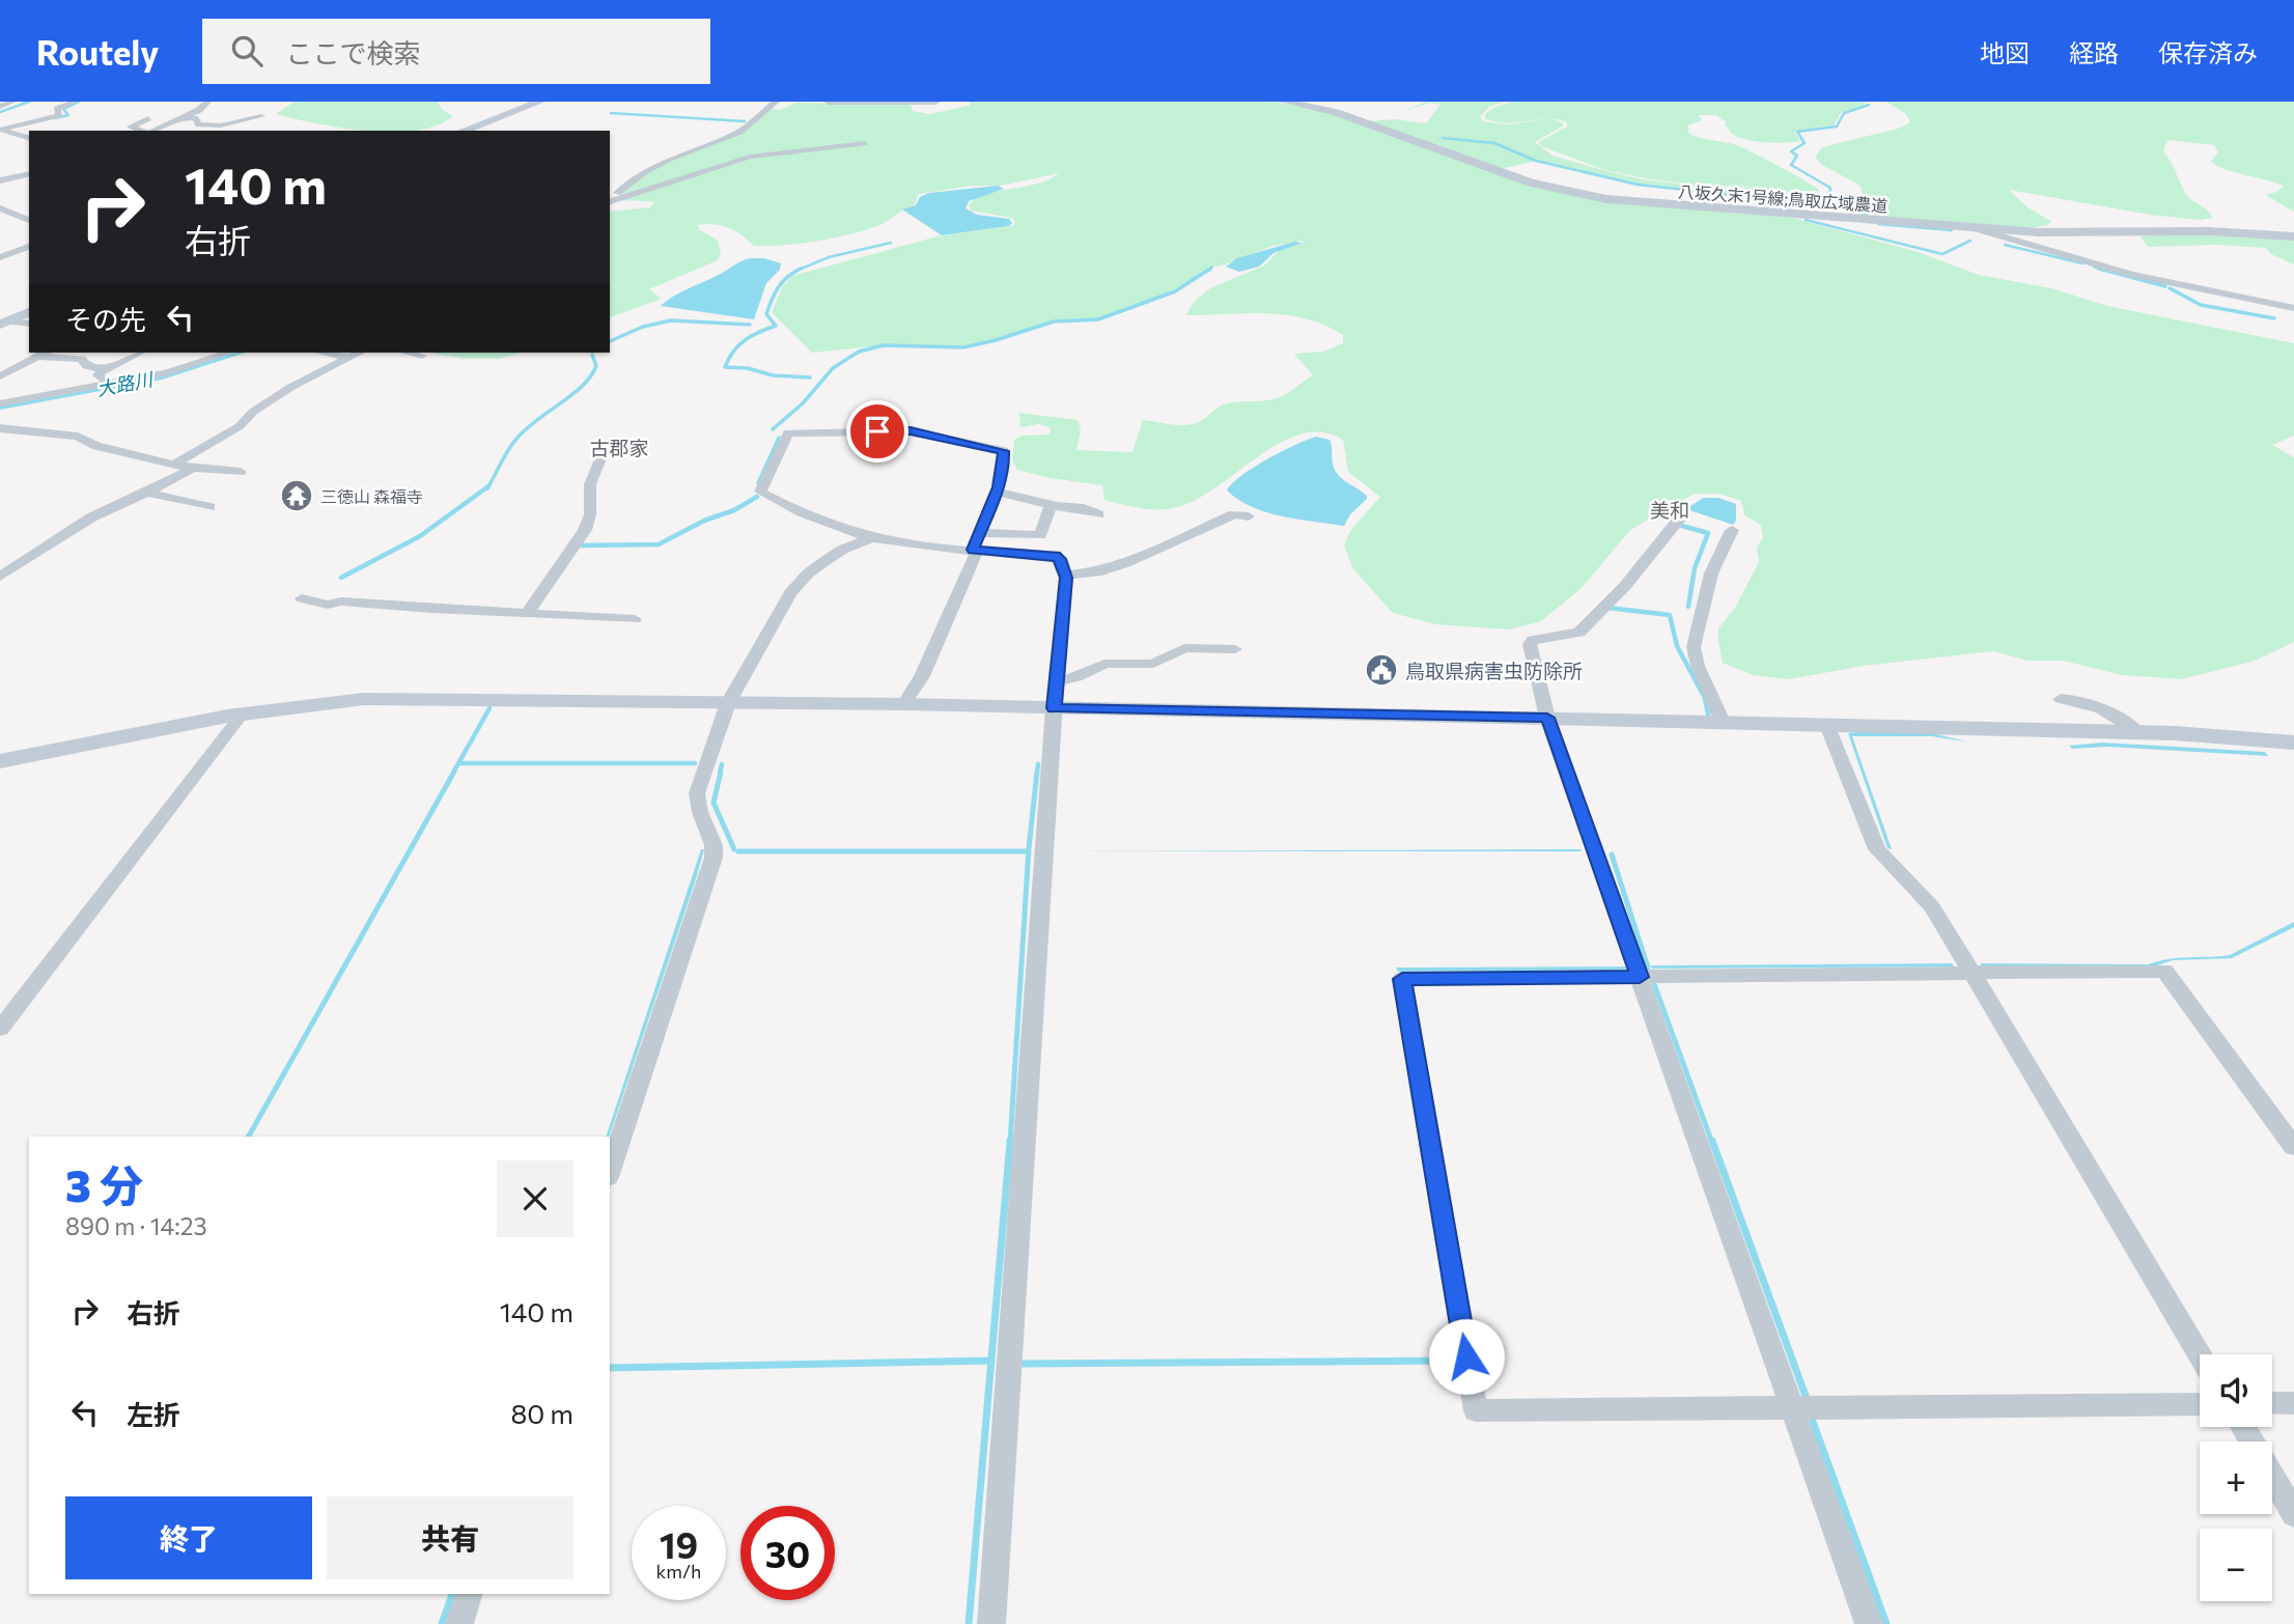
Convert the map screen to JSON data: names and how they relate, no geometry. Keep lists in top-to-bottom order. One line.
{"streets":{"street":["八坂久末1号線;鳥取広域農道"]},"districts":["古郡家","美和"],"water":["大路川"],"places":{"temple":["三徳山 森福寺"],"public building":["鳥取県病害虫防除所"]},"page":{"header":"Routely","search":"ここで検索","nav":["地図","経路","保存済み"],"turn":["140 m","右折"],"then":"その先","heading":["3 分","890 m · 14:23"],"list":[{"name":"右折","value":"140 m"},{"name":"左折","value":"80 m"}],"map_buttons":["+","−"],"buttons":["終了","共有"],"speed":"19 km/h","limit":"30"}}
